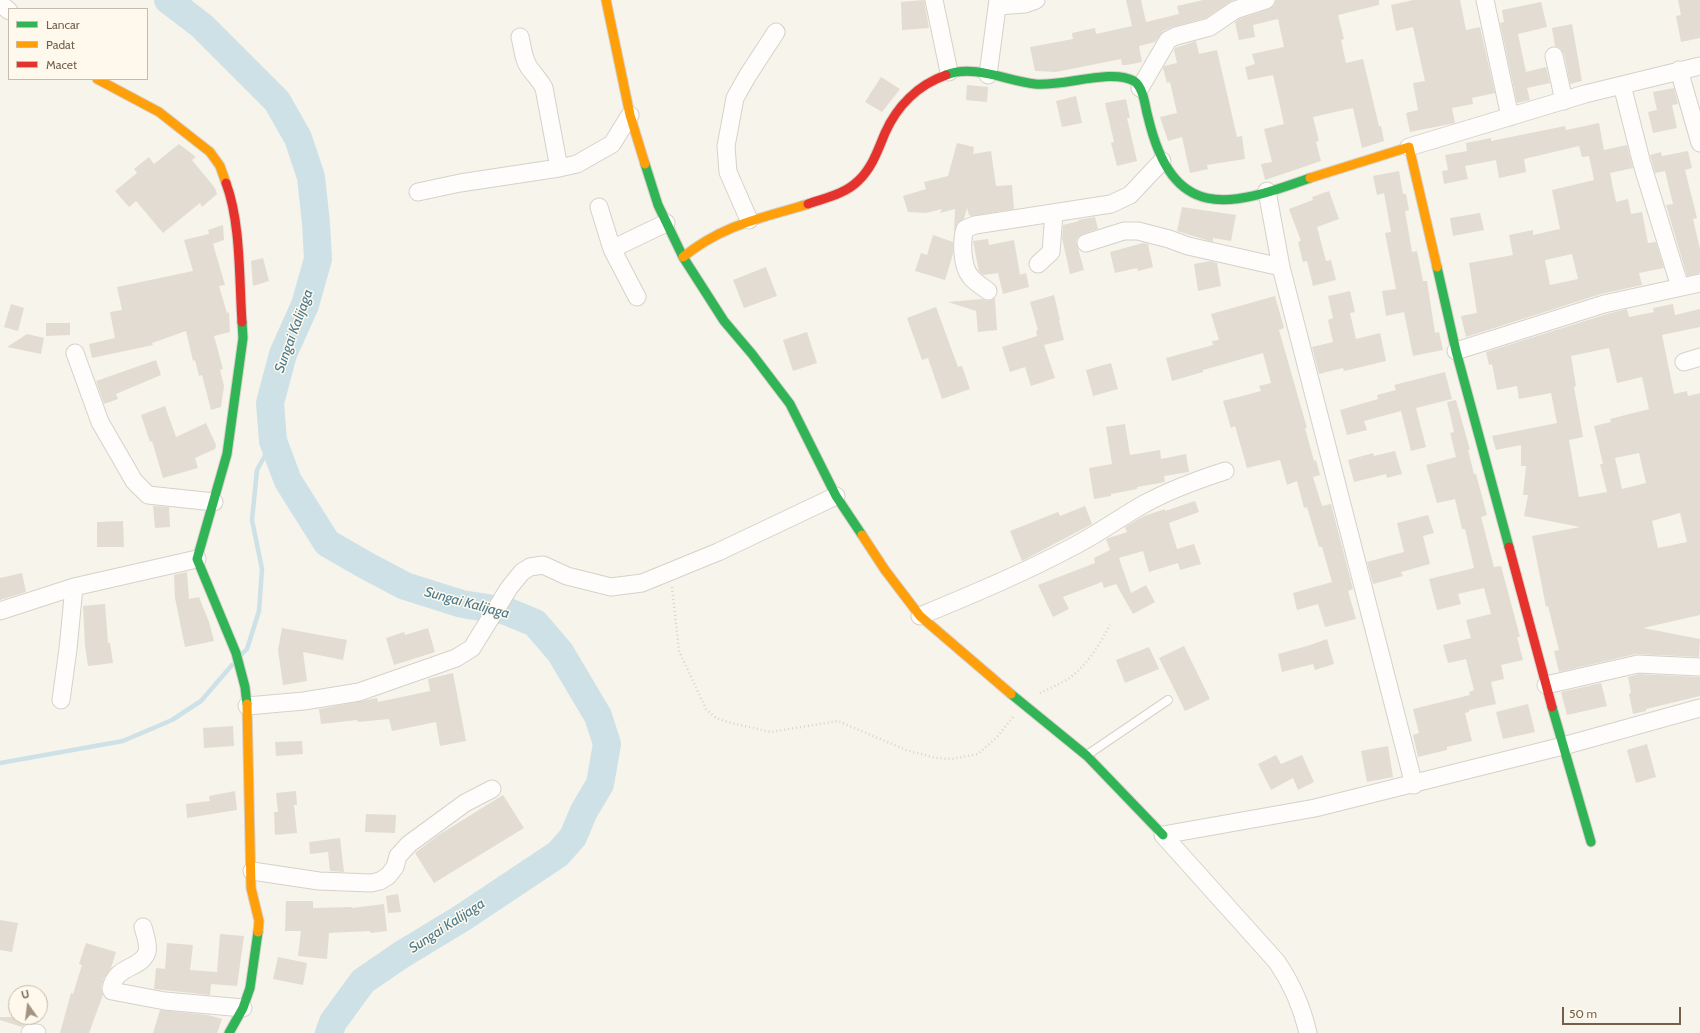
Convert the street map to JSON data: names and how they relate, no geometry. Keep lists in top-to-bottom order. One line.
{"water":["Sungai Kalijaga"],"legend":["Lancar","Padat","Macet"],"scale_bar":"50 m","north":"top"}
